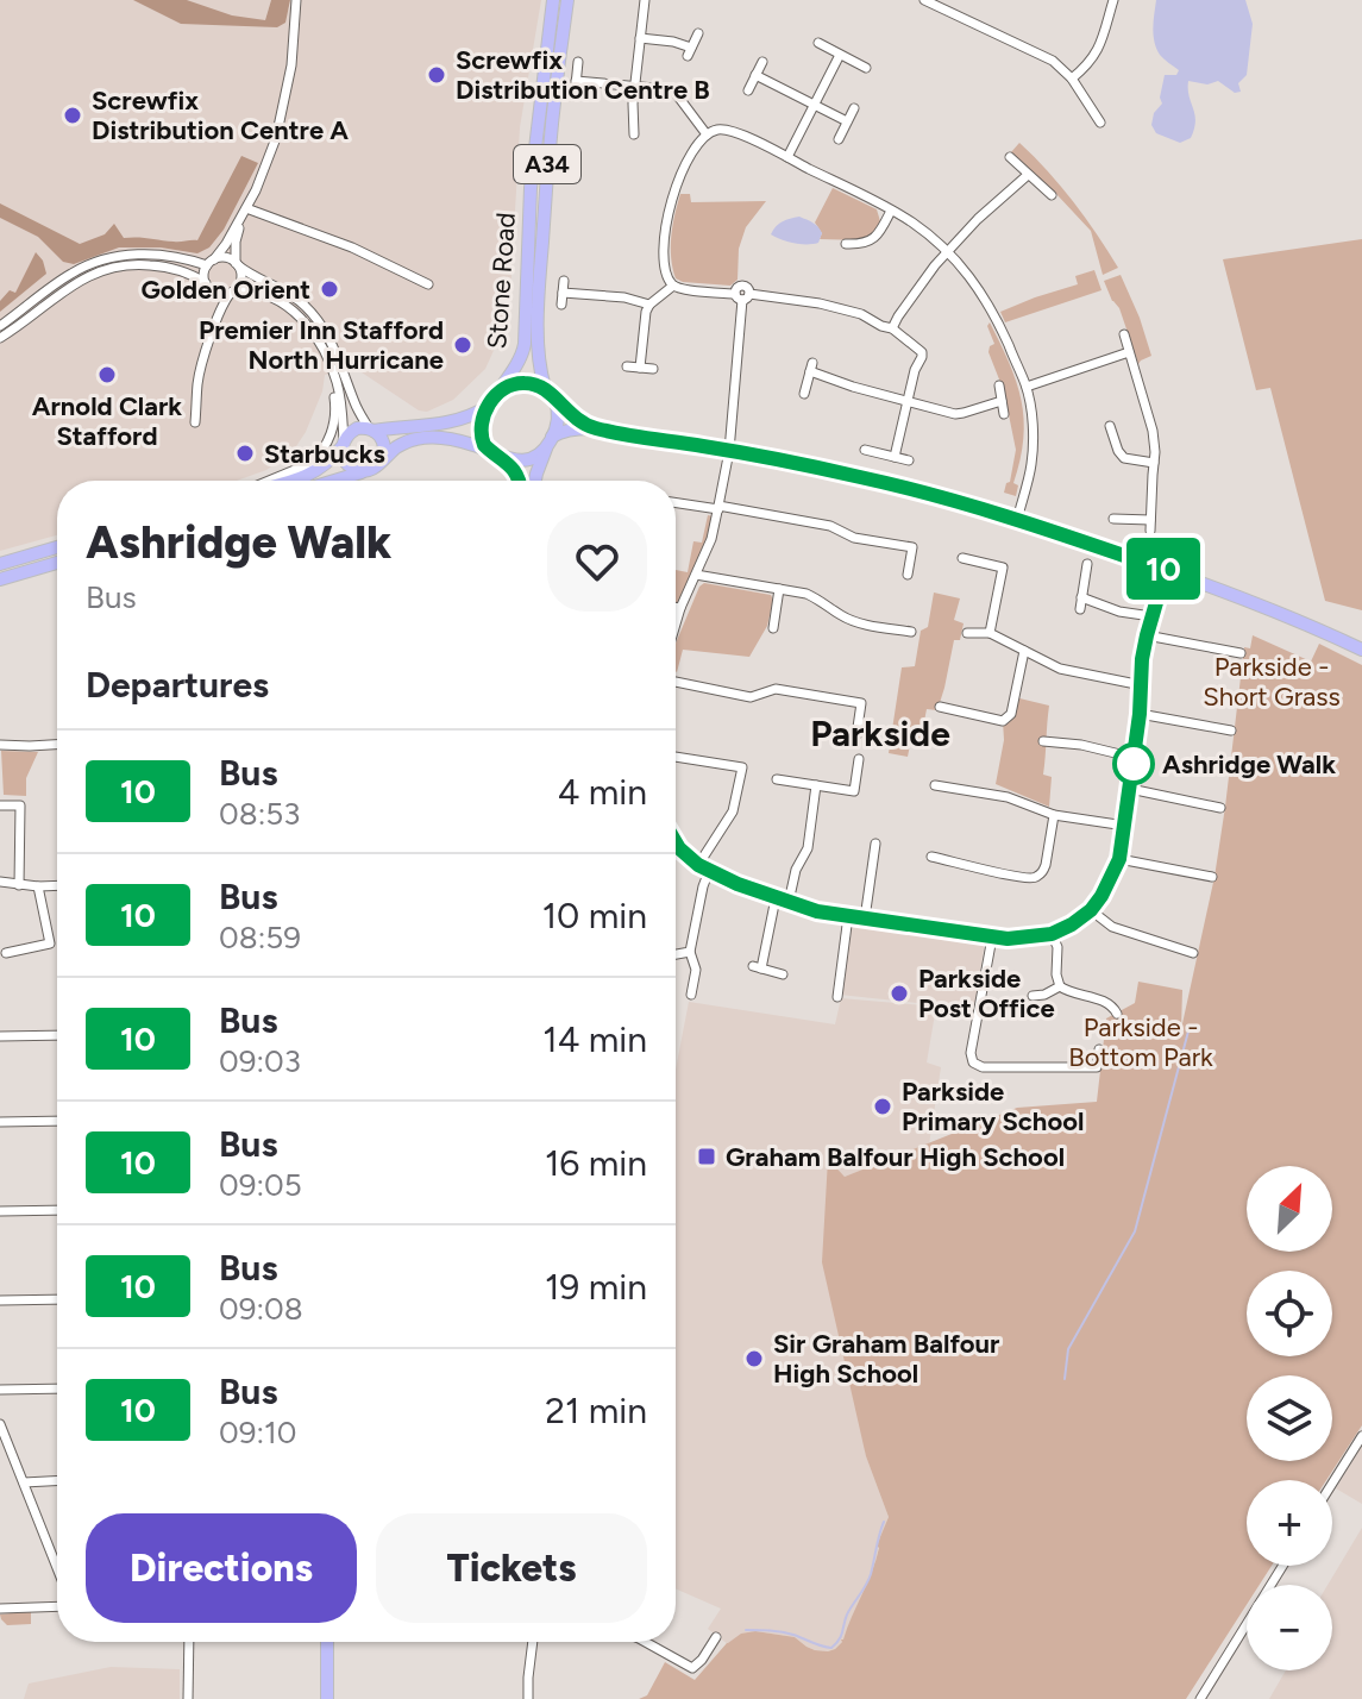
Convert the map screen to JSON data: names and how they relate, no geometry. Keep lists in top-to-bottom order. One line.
{"streets":{"highway":["A34","Stone Road"]},"districts":["Parkside"],"parks":["Parkside - Short Grass","Parkside - Bottom Park"],"places":{"other":["Screwfix Distribution Centre B","Screwfix Distribution Centre A","Golden Orient","Premier Inn Stafford North Hurricane","Arnold Clark Stafford","Starbucks","Ashridge Walk","Parkside Post Office","Parkside Primary School","Sir Graham Balfour High School"],"transit":["Graham Balfour High School"]},"lines":["bus line 10"],"north":"top right","page":{"on_map":"10","heading":[["Ashridge Walk","Bus"],"Departures"],"list":[{"mark":"10","name":"Bus","note":"08:53","value":"4 min"},{"mark":"10","name":"Bus","note":"08:59","value":"10 min"},{"mark":"10","name":"Bus","note":"09:03","value":"14 min"},{"mark":"10","name":"Bus","note":"09:05","value":"16 min"},{"mark":"10","name":"Bus","note":"09:08","value":"19 min"},{"mark":"10","name":"Bus","note":"09:10","value":"21 min"}],"map_buttons":["+","−"],"buttons":["Directions","Tickets"]}}
